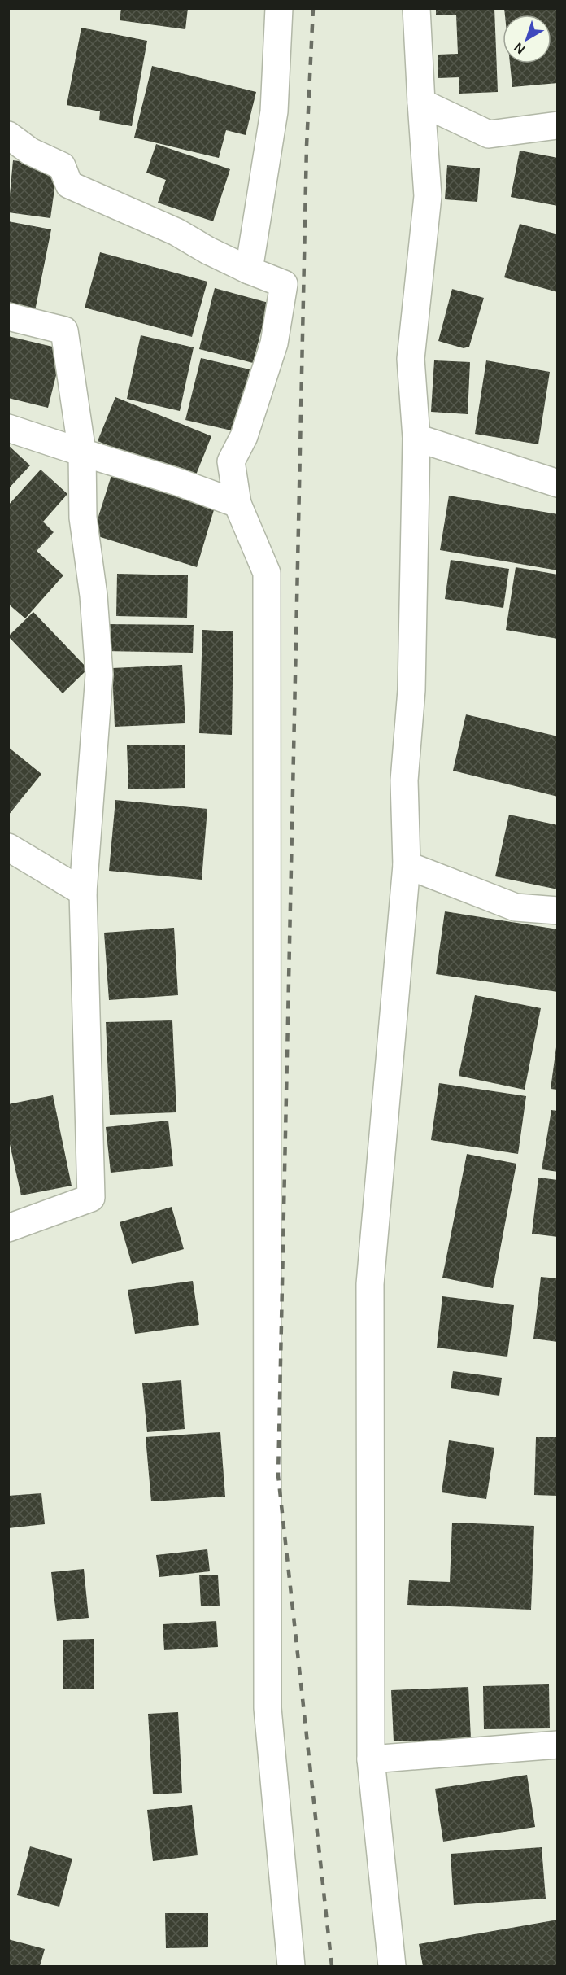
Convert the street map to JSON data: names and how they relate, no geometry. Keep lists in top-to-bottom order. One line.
{"north":"bottom left"}
